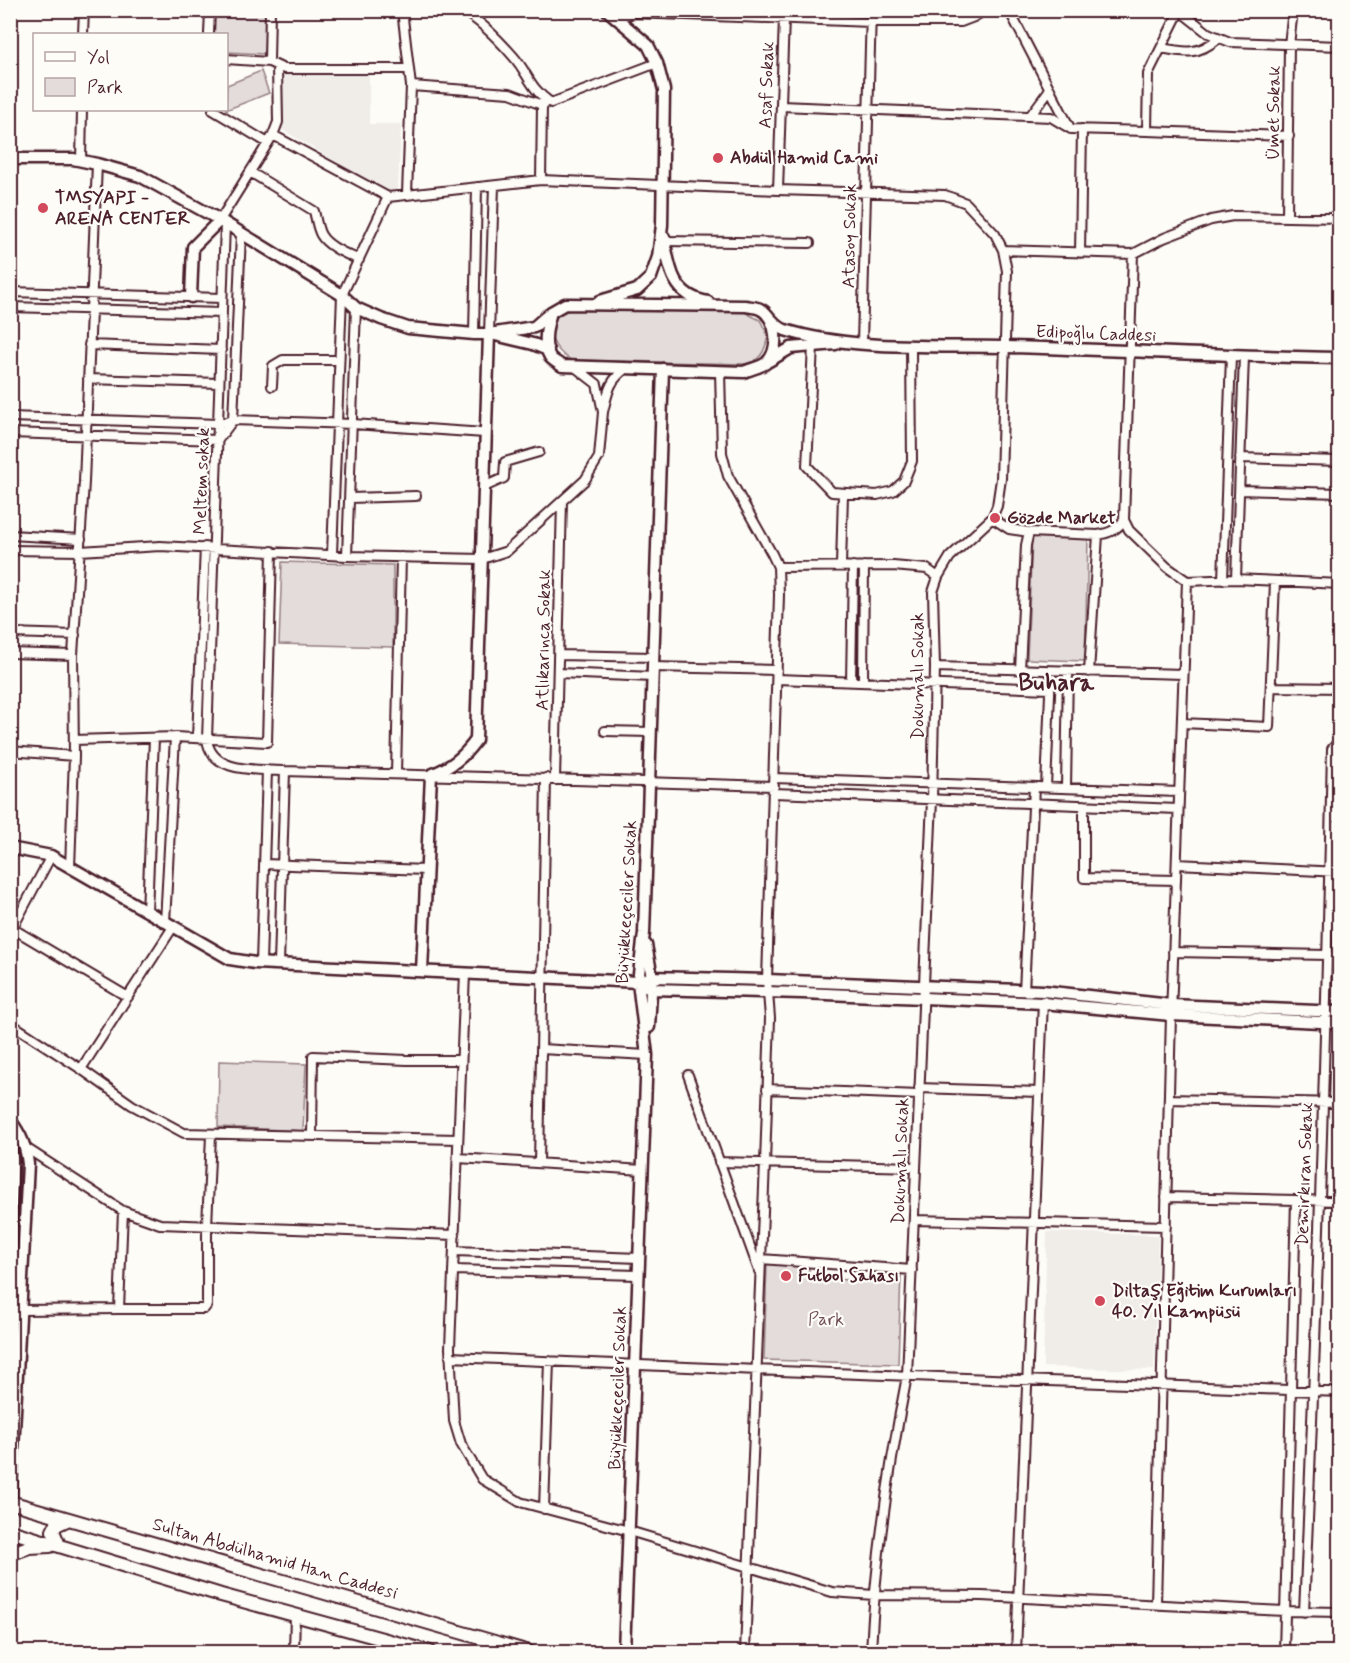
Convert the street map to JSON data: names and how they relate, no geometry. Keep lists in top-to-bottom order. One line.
{"streets":{"main road":["Sultan Abdülhamid Han Caddesi"],"street":["Asaf Sokak","Ümet Sokak","Atasoy Sokak","Edipoğlu Caddesi","Meltem sokak","Atlıkarınca Sokak","Dokumalı Sokak","Büyükkeçeciler Sokak","Demirkıran Sokak"]},"crossings":[["Atasoy Sokak","Edipoğlu Caddesi"]],"districts":["Buhara"],"parks":["Park"],"places":["Abdül Hamid Cami","TMSYAPI - ARENA CENTER","Gözde Market","Futbol Sahası","Diltaş Eğitim Kurumları 40. Yıl Kampüsü"],"legend":["Yol","Park"]}
